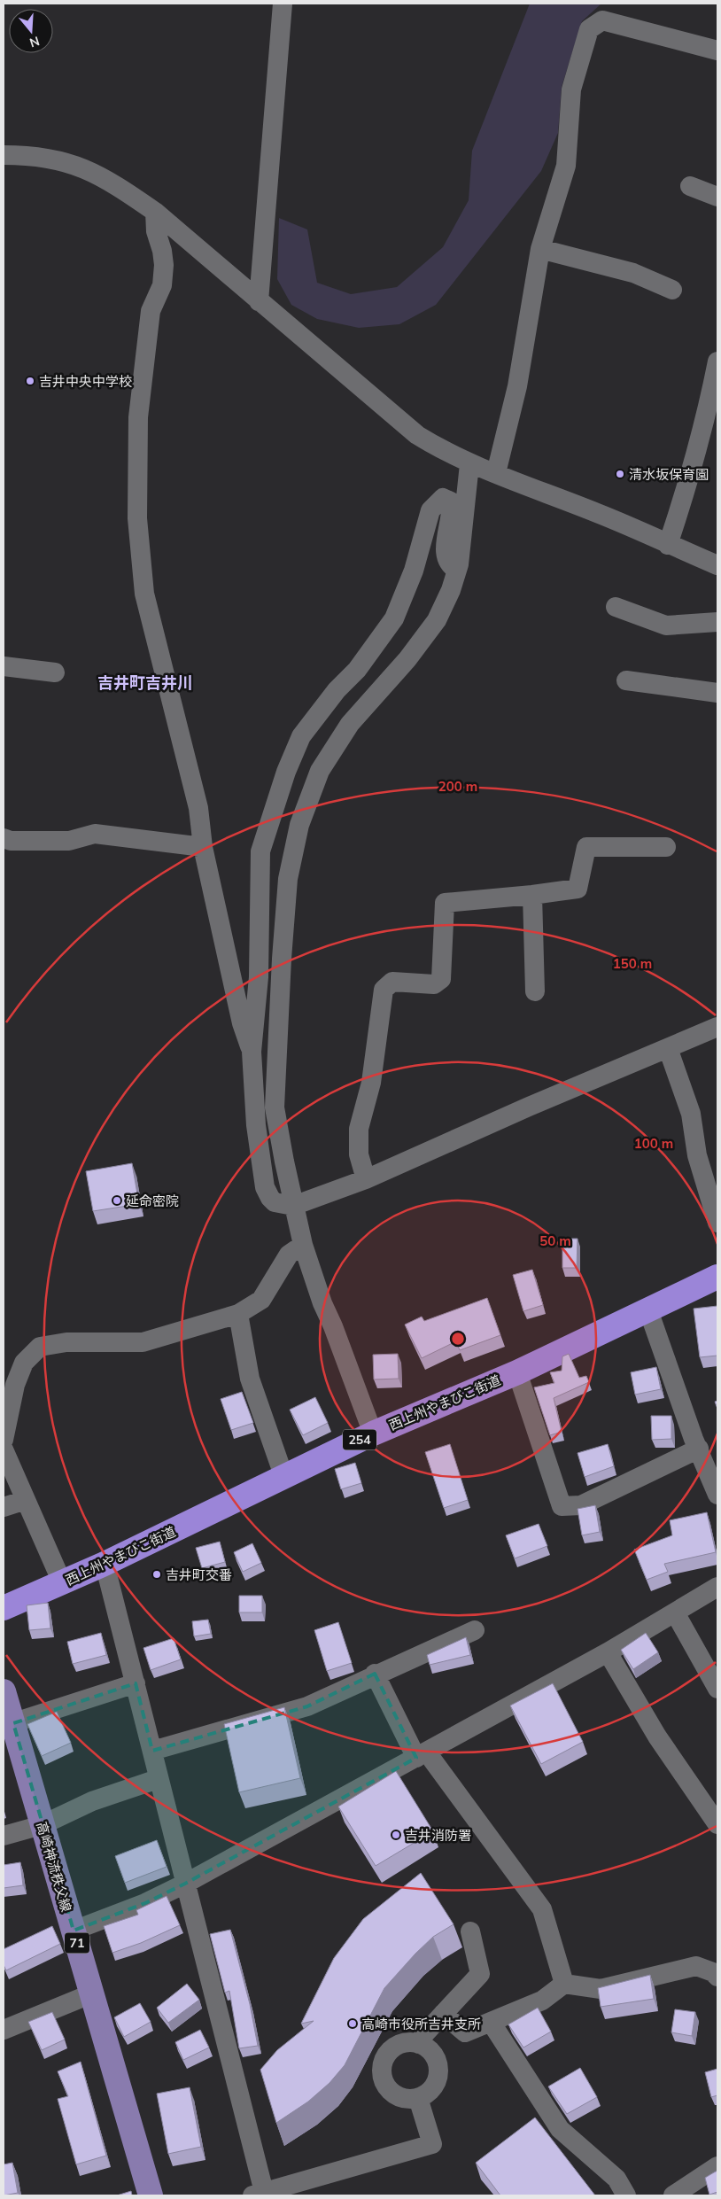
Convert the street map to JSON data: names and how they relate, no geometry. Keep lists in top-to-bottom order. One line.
{"streets":{"highway":["西上州やまびこ街道","254"],"main road":["高崎神流秩父線","71"]},"districts":["吉井町吉井川"],"places":["吉井中央中学校","清水坂保育園","延命密院","吉井町交番","吉井消防署","高崎市役所吉井支所"],"north":"bottom","rings":["200 m","150 m","100 m","50 m"]}
